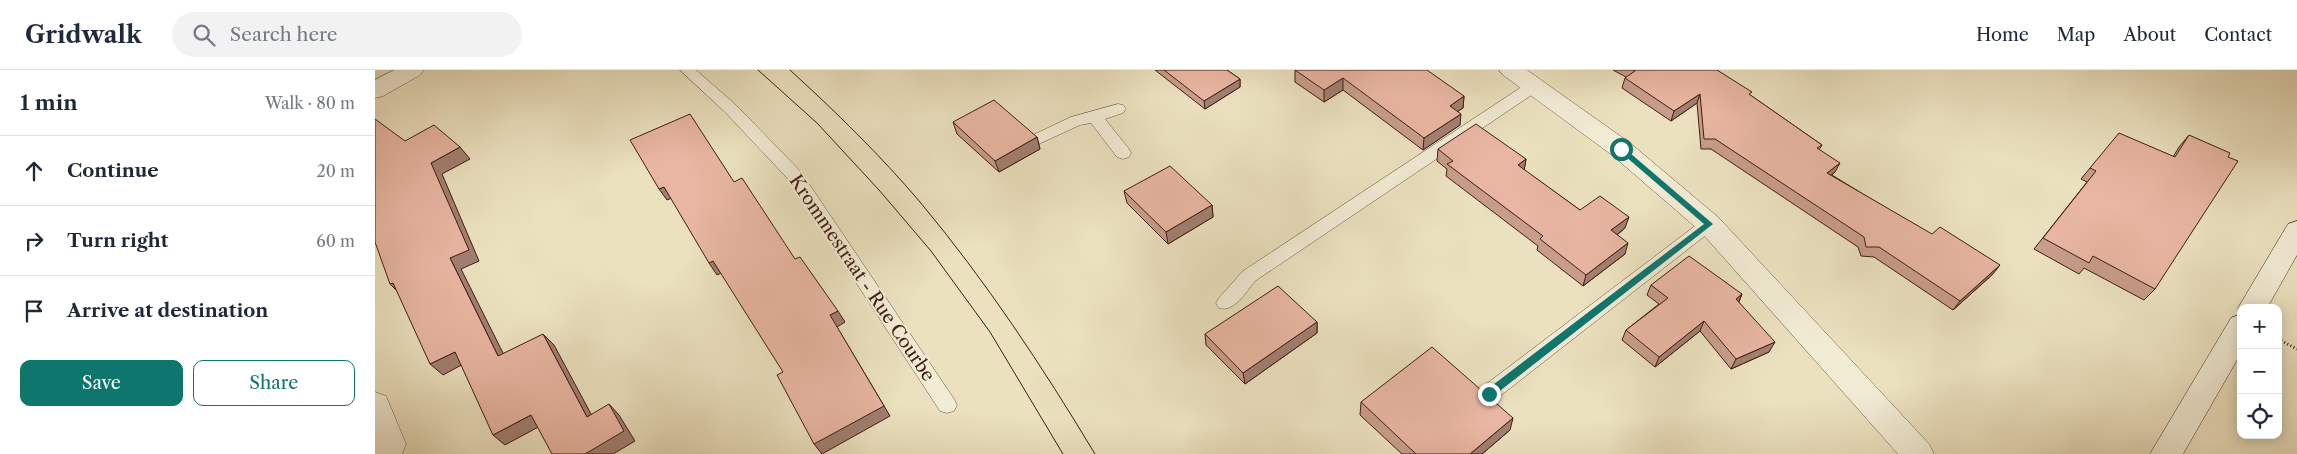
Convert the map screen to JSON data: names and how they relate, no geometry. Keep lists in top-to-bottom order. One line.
{"streets":{"lane":["Krommestraat - Rue Courbe"]},"page":{"header":"Gridwalk","search":"Search here","nav":["Home","Map","About","Contact"],"heading":["1 min","Walk · 80 m"],"list":[["Continue","20 m"],["Turn right","60 m"],"Arrive at destination"],"map_buttons":["+","−"],"buttons":["Save","Share"]}}
